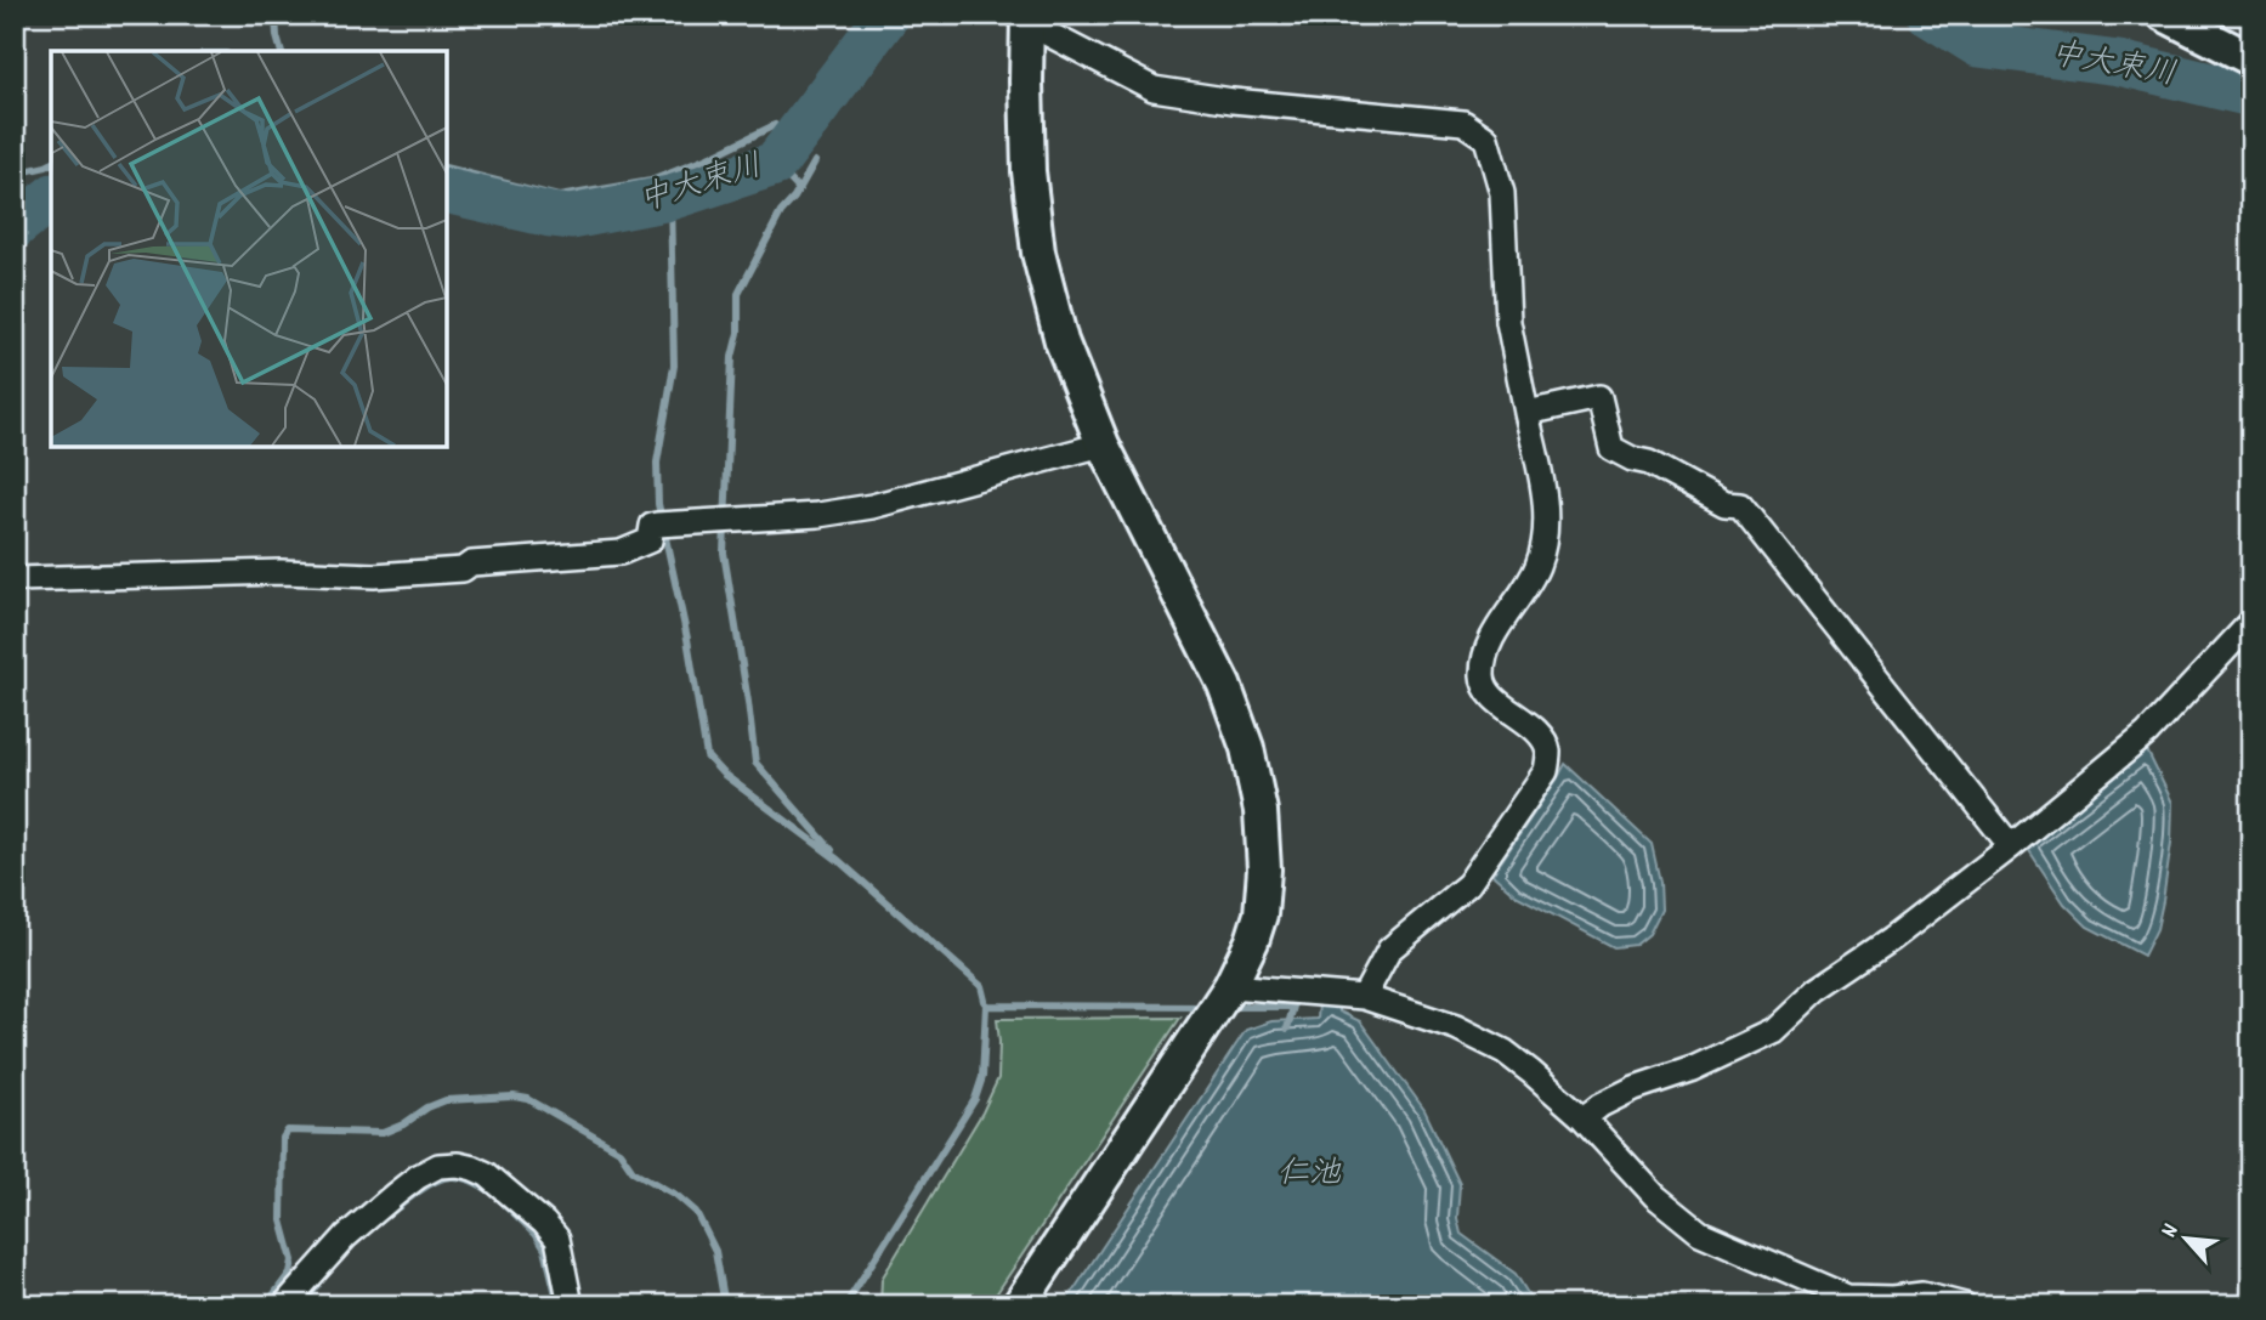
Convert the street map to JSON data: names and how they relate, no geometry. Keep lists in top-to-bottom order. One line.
{"water":["中大束川","仁池"],"north":"top left"}
